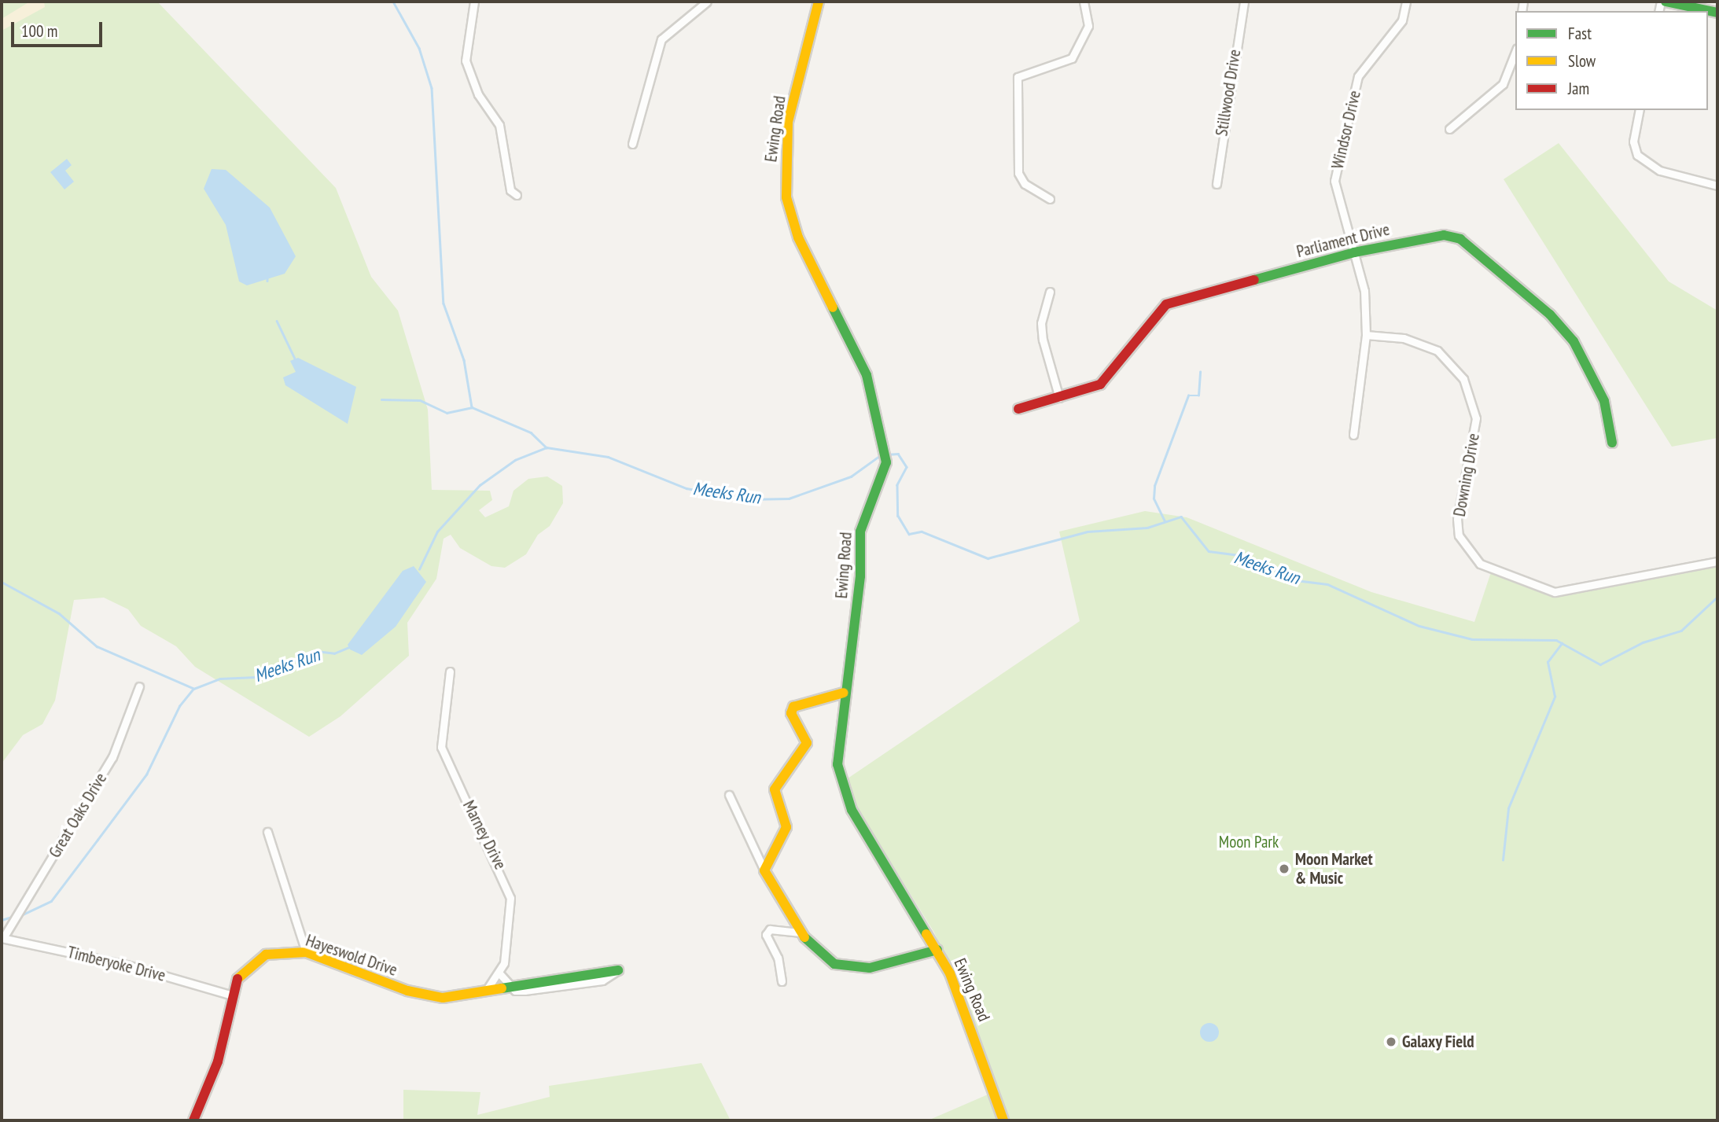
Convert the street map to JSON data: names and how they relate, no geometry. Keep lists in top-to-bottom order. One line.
{"streets":{"street":["Stillwood Drive","Ewing Road","Windsor Drive","Parliament Drive","Downing Drive","Great Oaks Drive","Marney Drive","Hayeswold Drive","Timberyoke Drive"]},"crossings":[["Windsor Drive","Parliament Drive"],["Windsor Drive","Downing Drive"],["Great Oaks Drive","Timberyoke Drive"],["Hayeswold Drive","Timberyoke Drive"]],"water":["Meeks Run"],"parks":["Moon Park"],"places":["Moon Market & Music","Galaxy Field"],"legend":["Fast","Slow","Jam"],"scale_bar":"100 m"}
